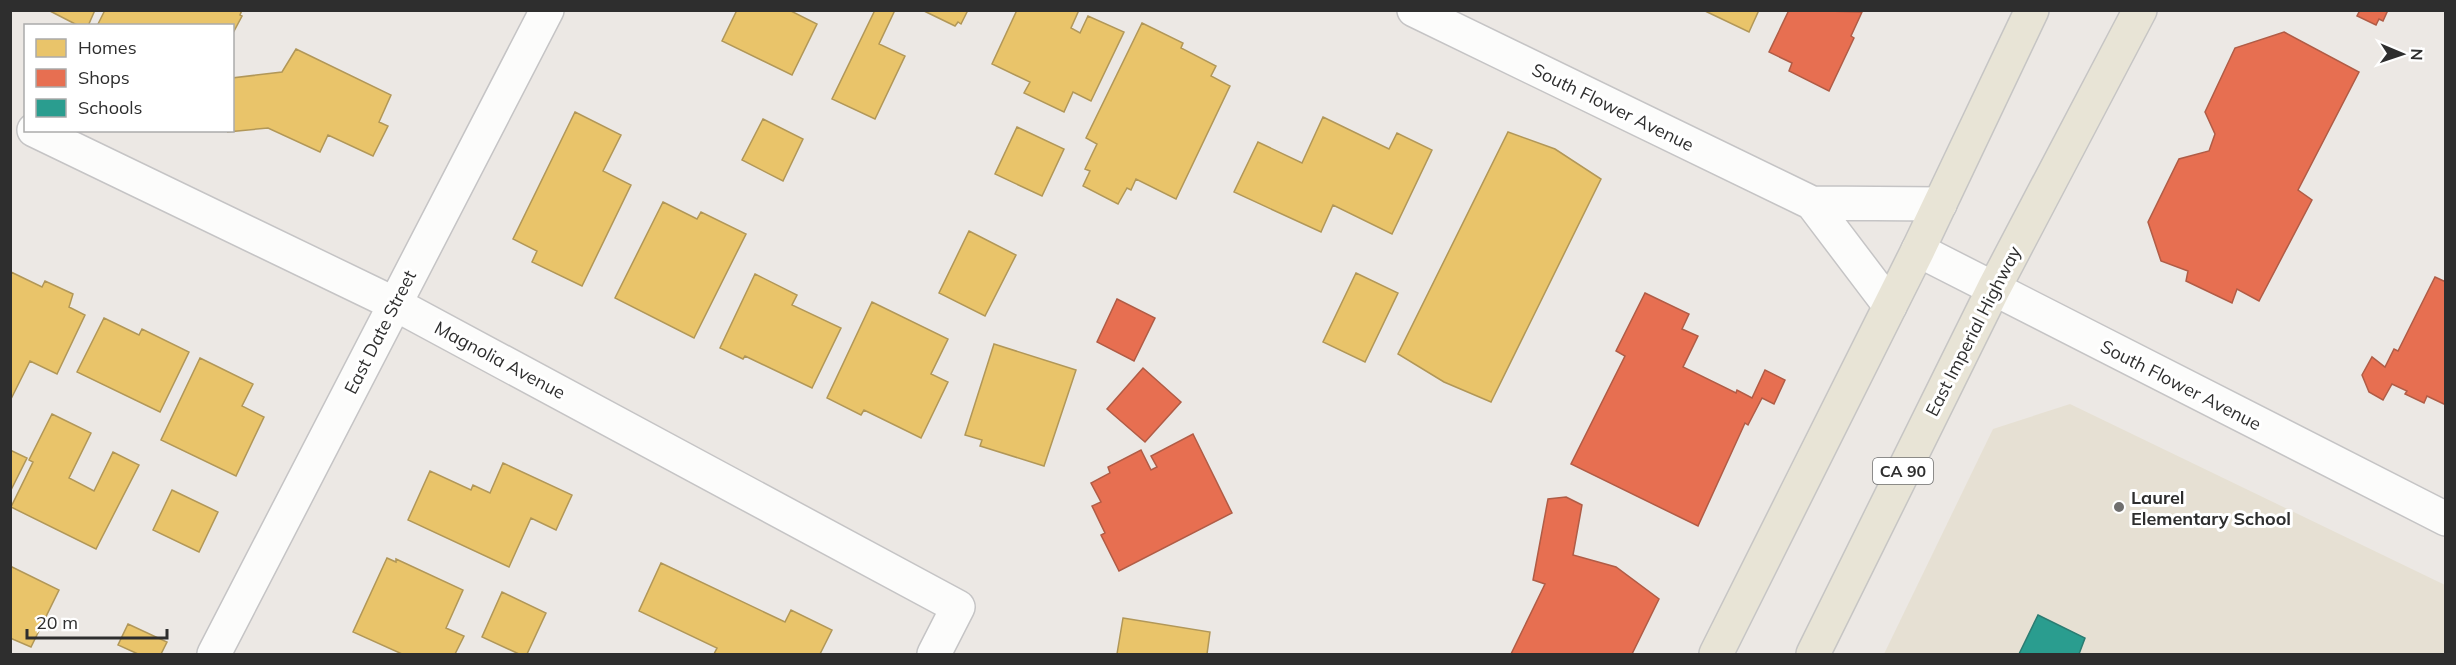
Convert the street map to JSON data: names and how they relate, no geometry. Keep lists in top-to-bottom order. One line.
{"streets":{"main road":["East Imperial Highway","CA 90"],"street":["South Flower Avenue","East Date Street","Magnolia Avenue"]},"crossings":[["South Flower Avenue","East Imperial Highway"],["East Date Street","Magnolia Avenue"]],"places":["Laurel Elementary School"],"legend":["Homes","Shops","Schools"],"scale_bar":"20 m","north":"right"}
